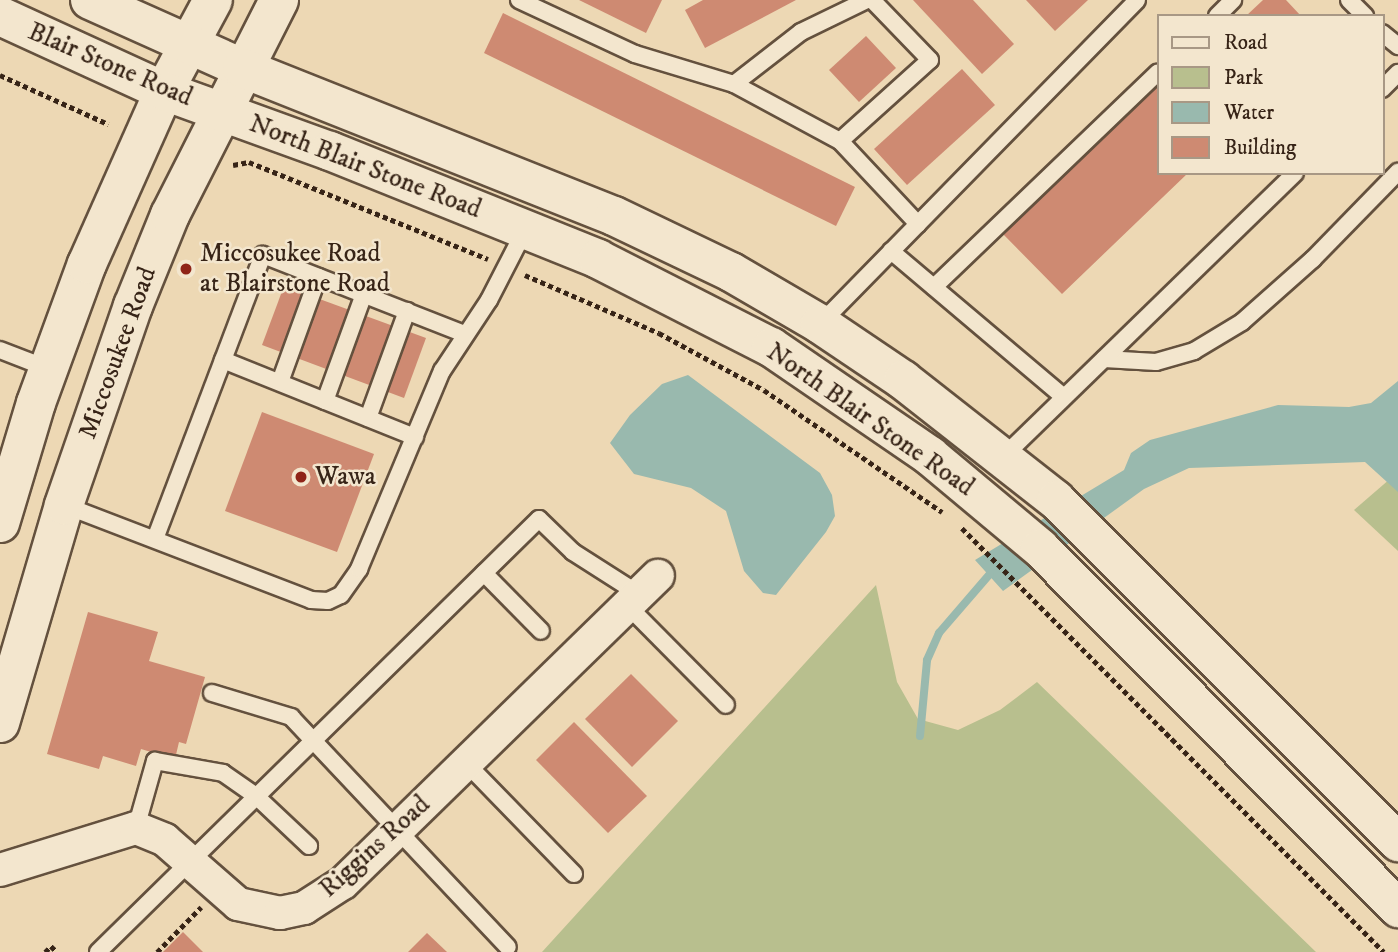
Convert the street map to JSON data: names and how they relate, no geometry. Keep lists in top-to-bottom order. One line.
{"streets":{"main road":["Blair Stone Road","North Blair Stone Road","Miccosukee Road"],"street":["Riggins Road"]},"crossings":[["Blair Stone Road","North Blair Stone Road"],["Blair Stone Road","Miccosukee Road"],["North Blair Stone Road","Miccosukee Road"]],"places":["Miccosukee Road at Blairstone Road","Wawa"],"legend":["Road","Park","Water","Building"]}
